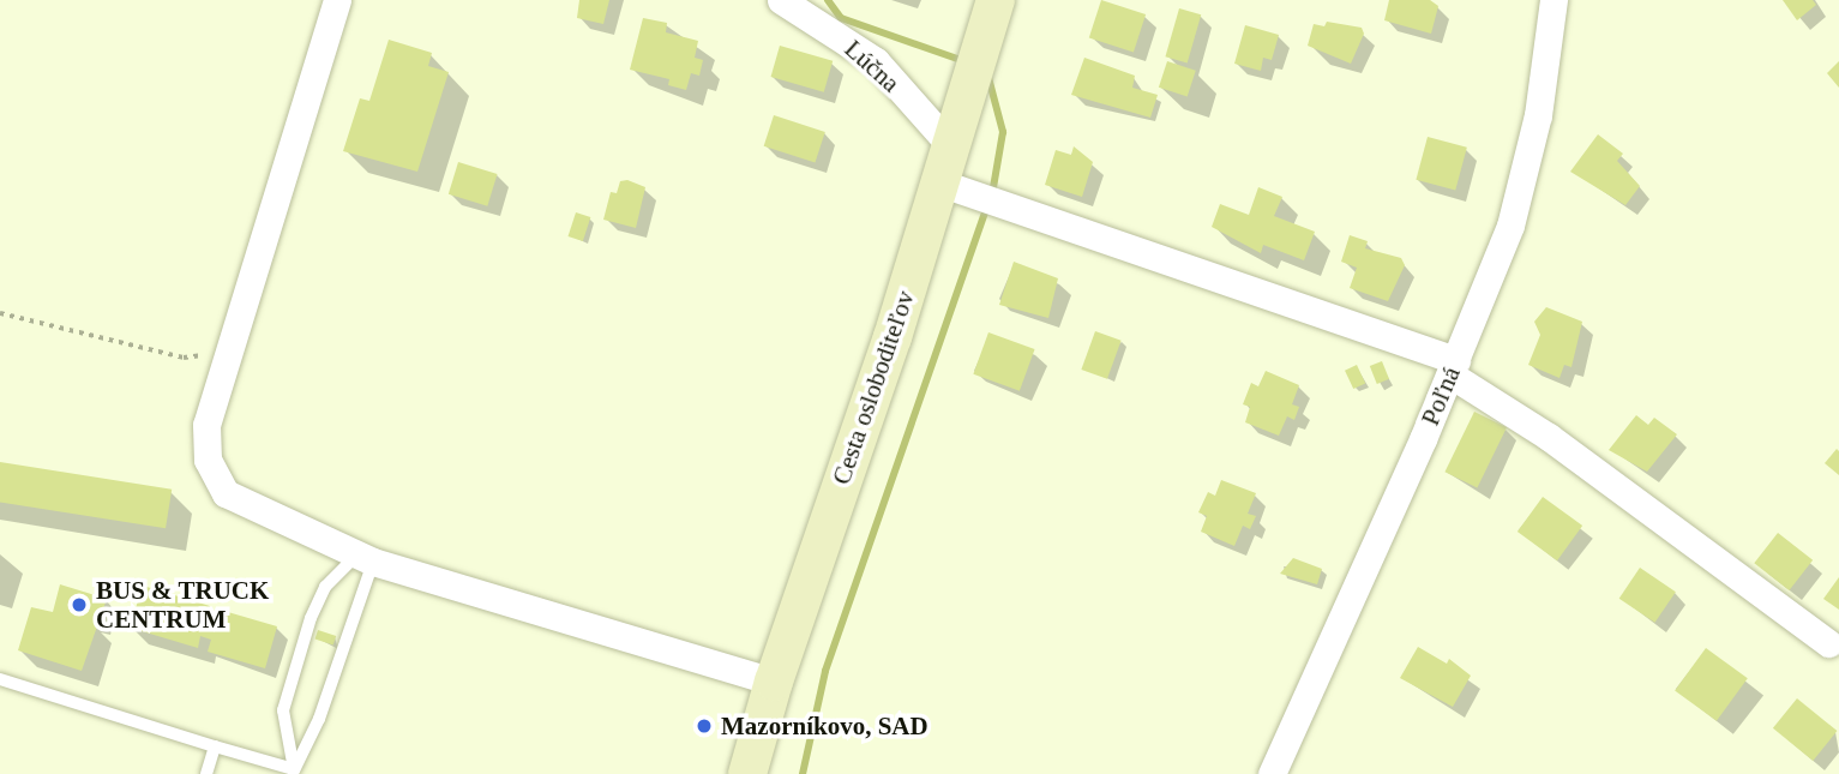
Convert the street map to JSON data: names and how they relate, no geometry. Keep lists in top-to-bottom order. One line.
{"streets":{"main road":["Cesta osloboditeľov"],"street":["Lúčna","Poľná"]},"crossings":[["Lúčna","Cesta osloboditeľov"]],"places":["BUS & TRUCK CENTRUM","Mazorníkovo, SAD"]}
